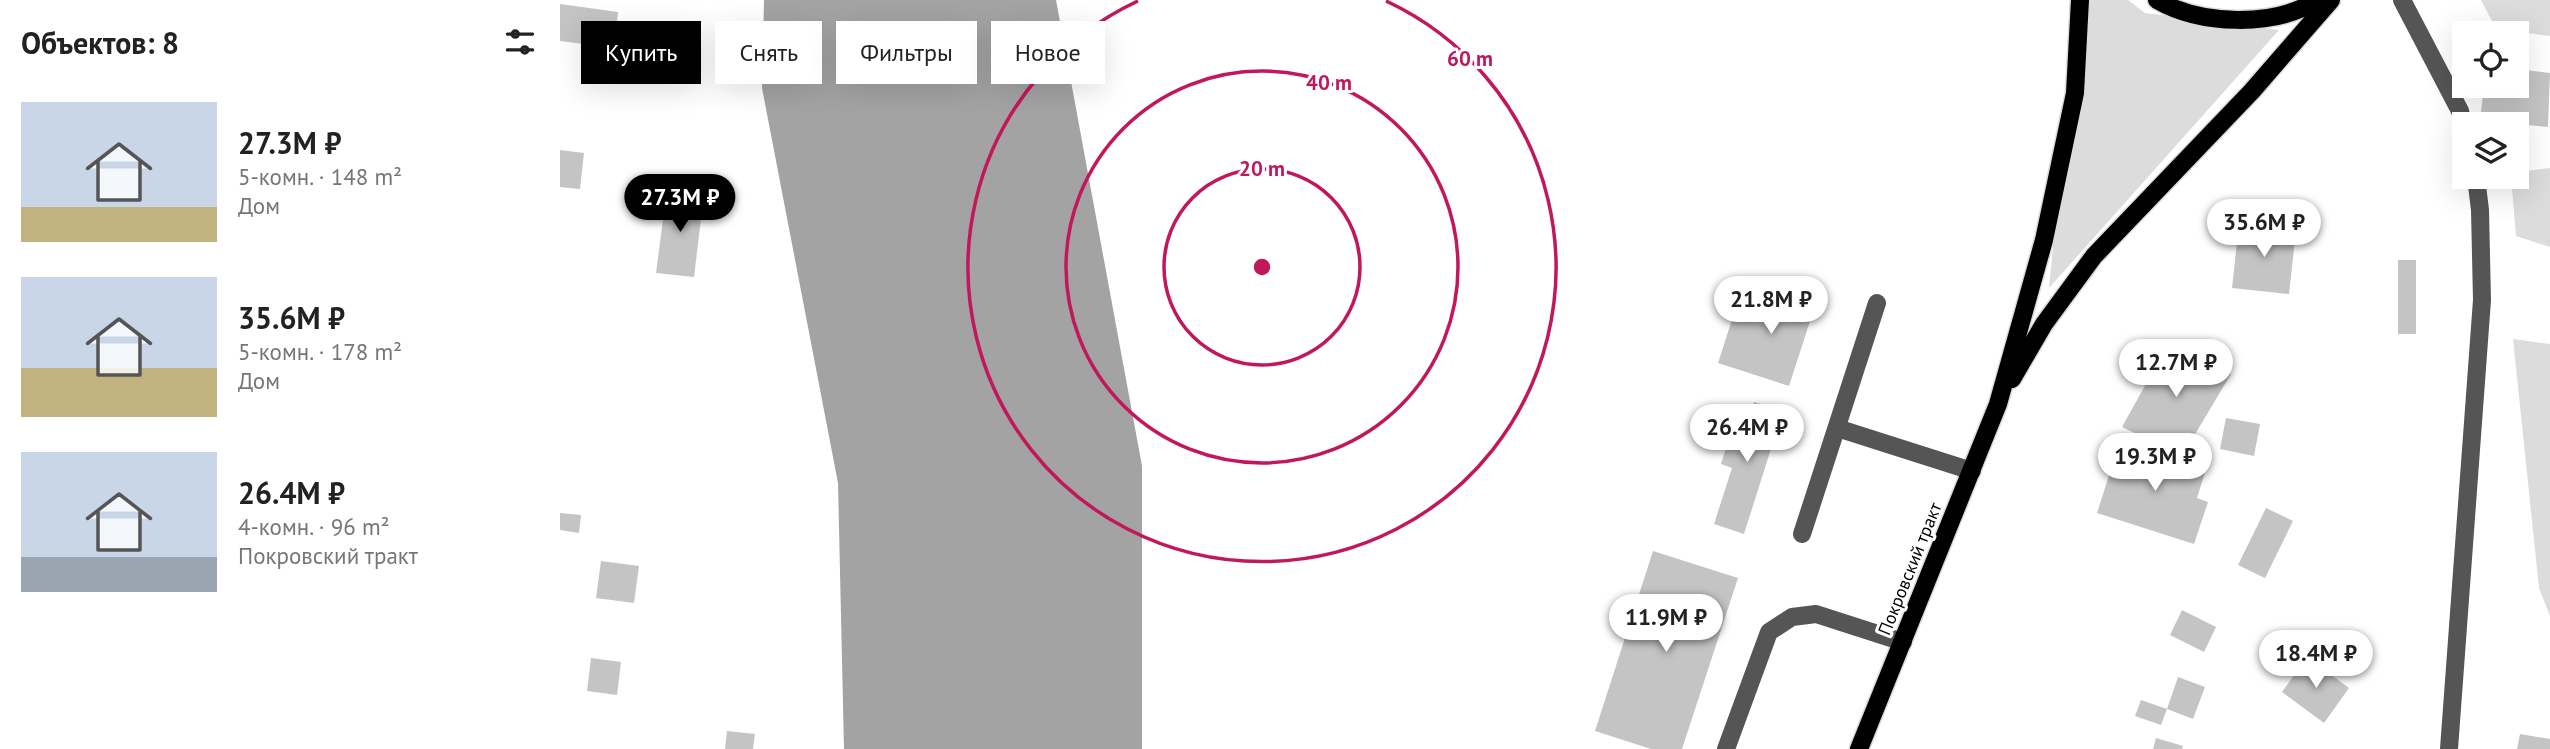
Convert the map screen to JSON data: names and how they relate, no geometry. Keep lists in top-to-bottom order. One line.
{"streets":{"main road":["Покровский тракт"]},"page":{"heading":"Объектов: 8","chip":["Купить","Снять","Фильтры","Новое"],"list":[{"name":"27.3M ₽","note":"5-комн. · 148 m² · Дом"},{"name":"35.6M ₽","note":"5-комн. · 178 m² · Дом"},{"name":"26.4M ₽","note":"4-комн. · 96 m² · Покровский тракт"}],"price":["27.3M ₽","35.6M ₽","21.8M ₽","12.7M ₽","26.4M ₽","19.3M ₽","11.9M ₽","18.4M ₽"]},"rings":["60 m","40 m","20 m"]}
